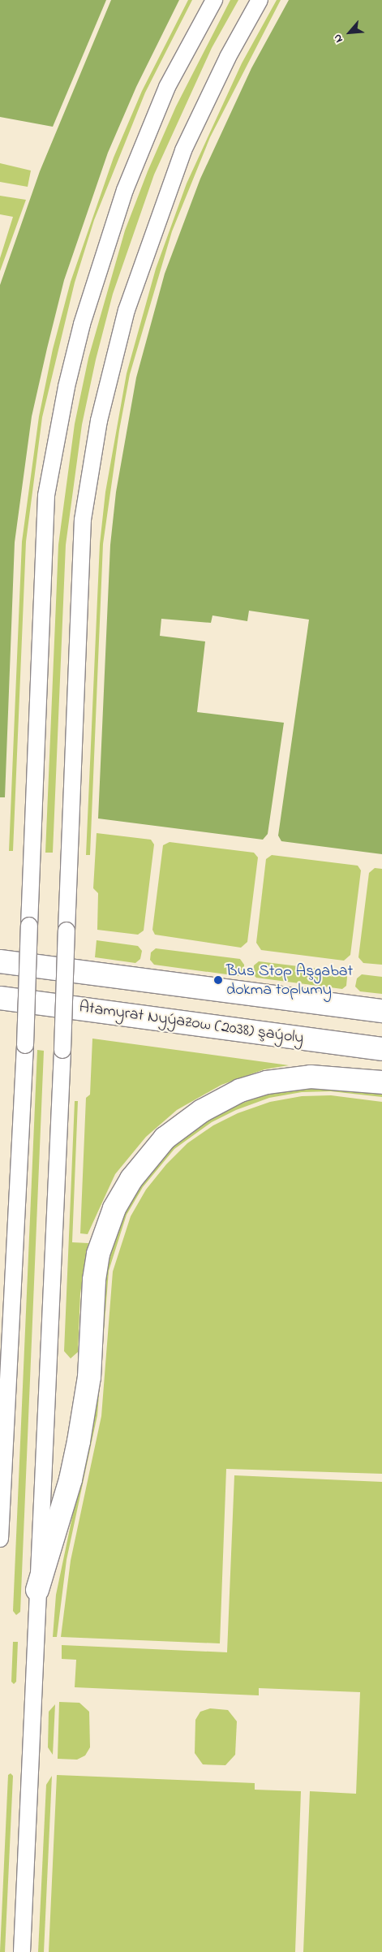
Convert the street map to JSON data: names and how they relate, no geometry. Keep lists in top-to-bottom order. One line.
{"streets":{"main road":["Atamyrat Nyýazow (2038) şaýoly"]},"places":["Bus Stop Aşgabat dokma toplumy"],"north":"bottom left"}
